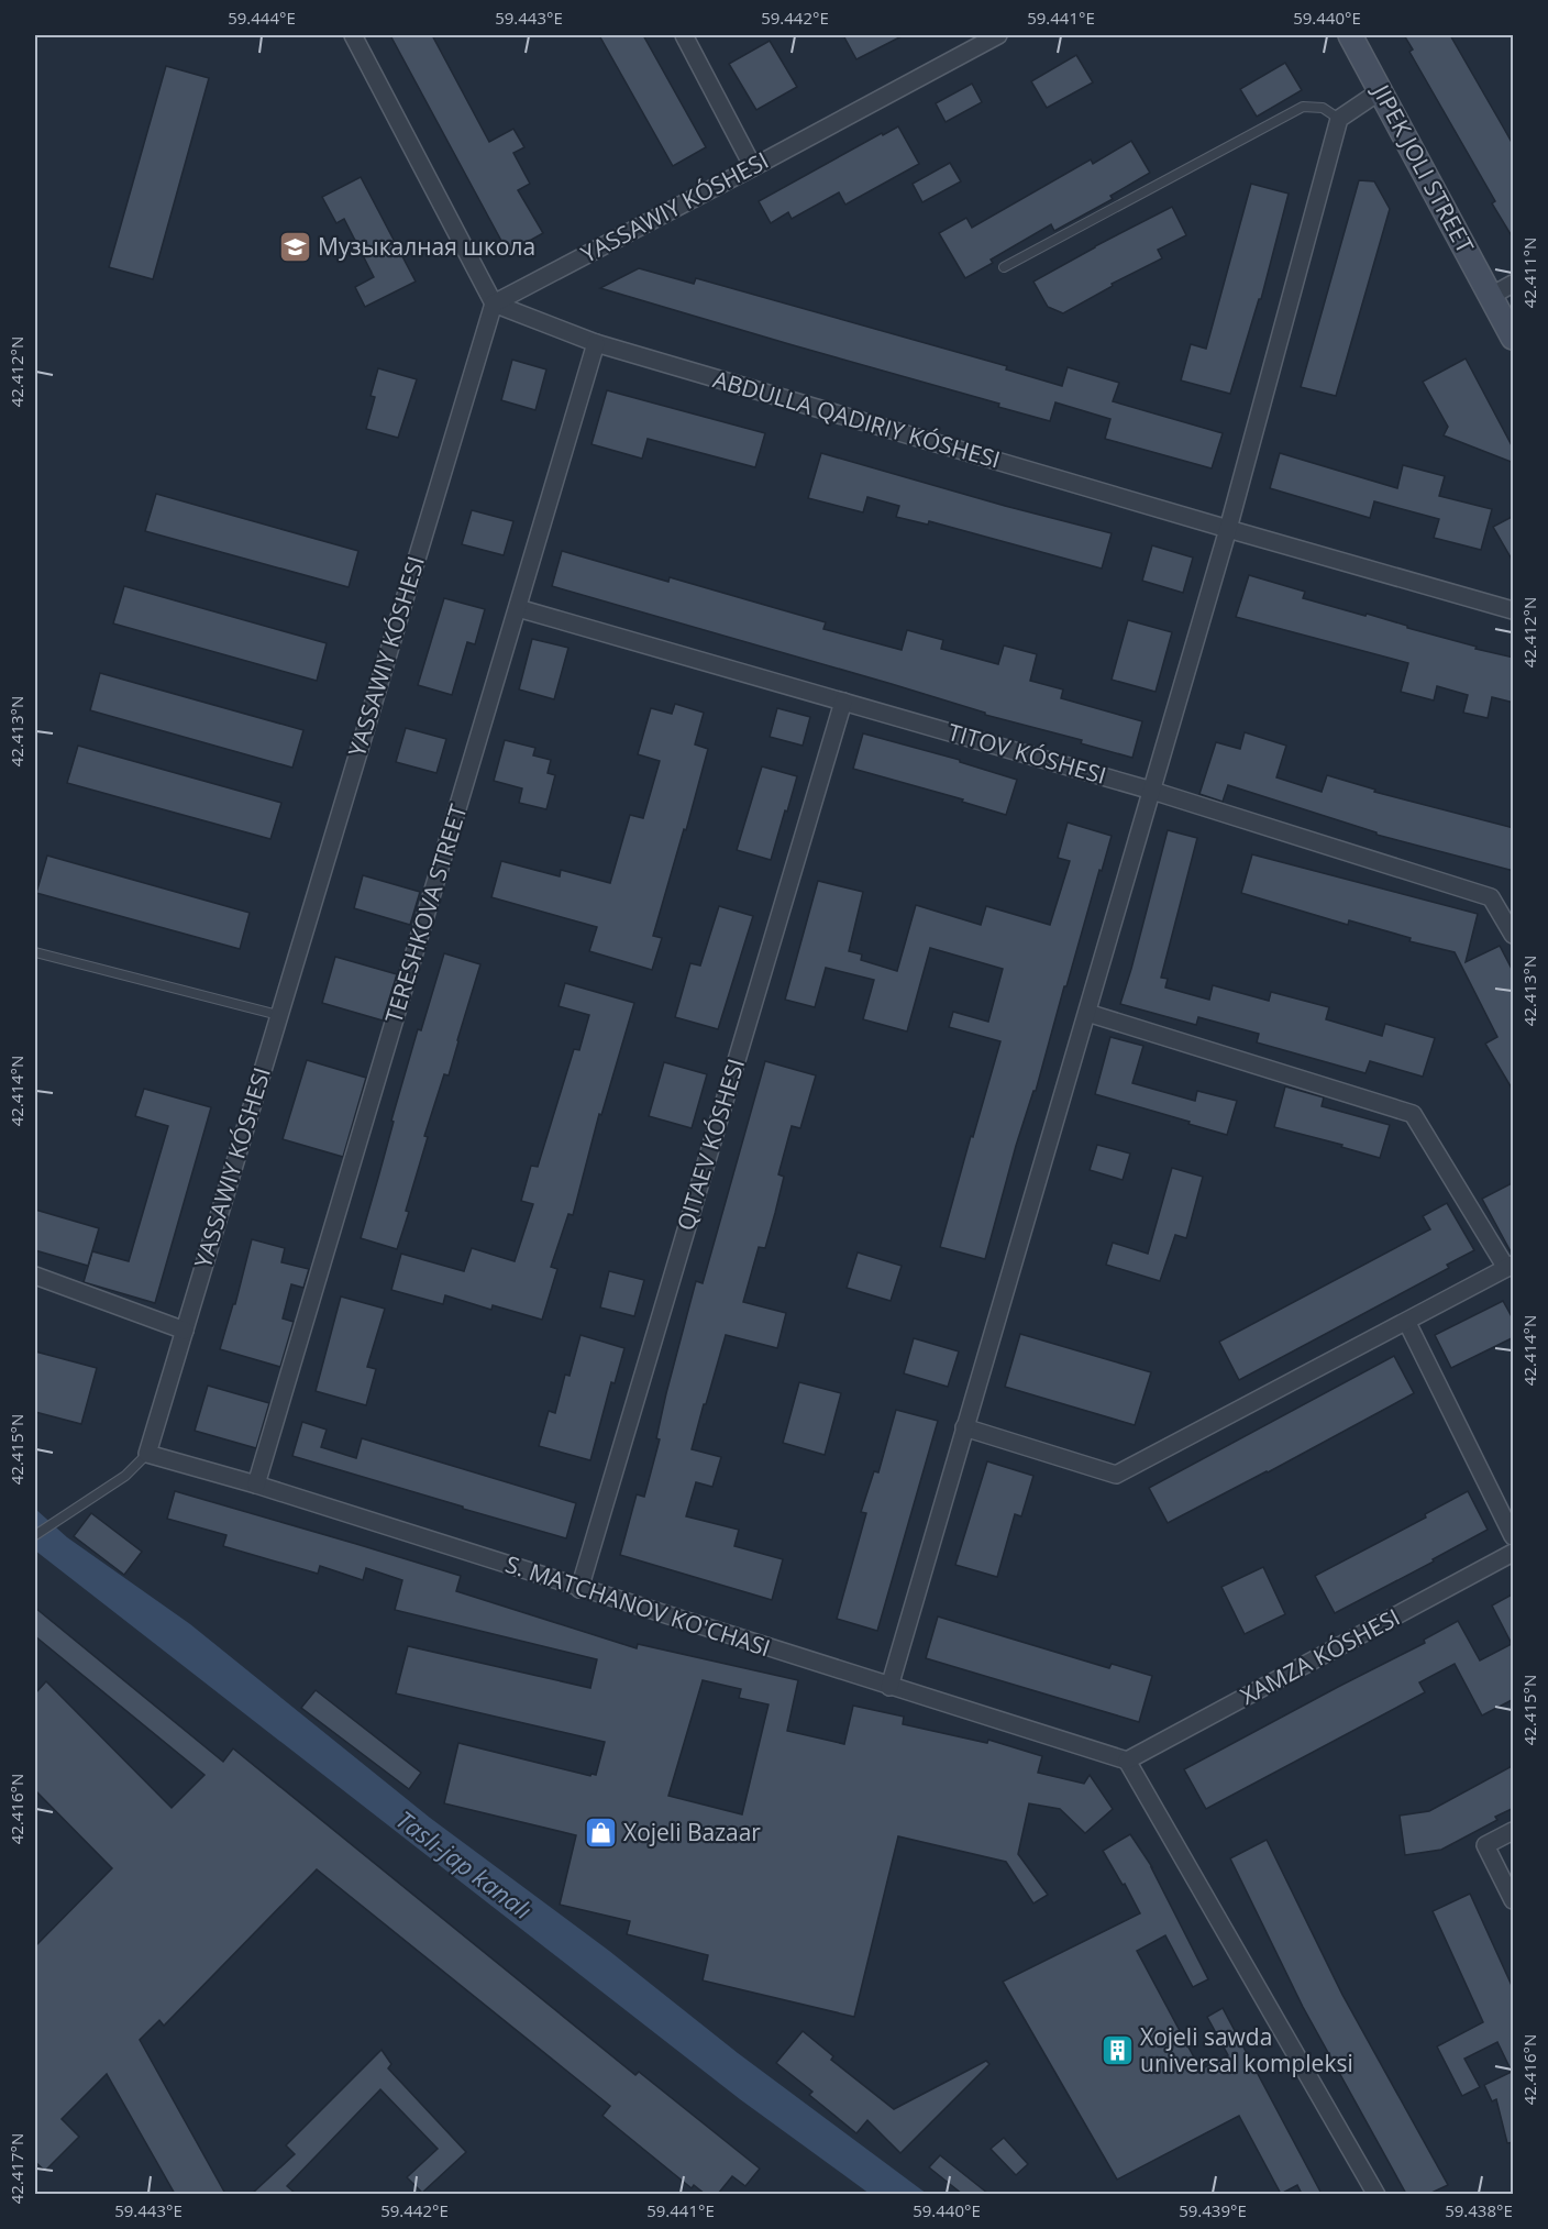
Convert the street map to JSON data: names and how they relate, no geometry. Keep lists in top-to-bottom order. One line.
{"streets":{"street":["JIPEK JOLI STREET","YASSAWIY KÓSHESI","TITOV KÓSHESI","TERESHKOVA STREET","QITAEV KÓSHESI","S. MATCHANOV KO'CHASI","XAMZA KÓSHESI"]},"crossings":[["YASSAWIY KÓSHESI","S. MATCHANOV KO'CHASI"],["TITOV KÓSHESI","TERESHKOVA STREET"],["TITOV KÓSHESI","QITAEV KÓSHESI"],["TERESHKOVA STREET","S. MATCHANOV KO'CHASI"],["QITAEV KÓSHESI","S. MATCHANOV KO'CHASI"],["S. MATCHANOV KO'CHASI","XAMZA KÓSHESI"]],"water":["Taslı-jap kanalı"],"places":{"school or university":["Музыкалная школа"],"shop":["Xojeli Bazaar"],"building":["Xojeli sawda universal kompleksi"]},"coordinates":["59.444°E","59.443°E","59.442°E","59.441°E","59.440°E","42.411°N","42.412°N","42.413°N","42.414°N","42.415°N","42.416°N","42.417°N","59.439°E","59.438°E"]}
